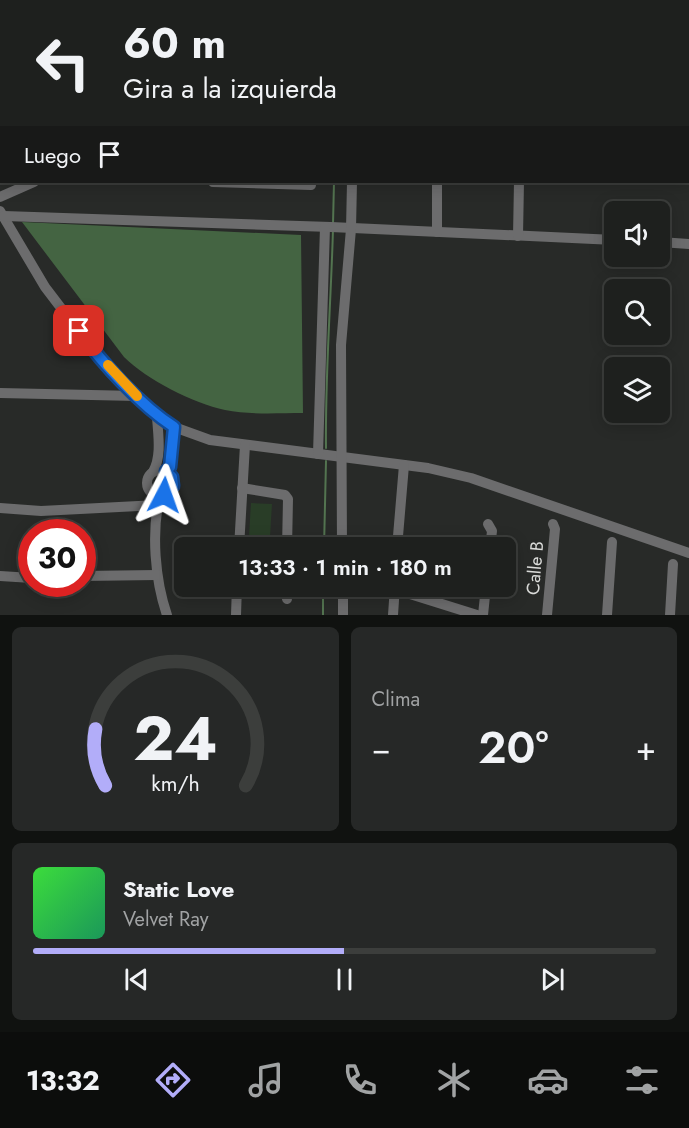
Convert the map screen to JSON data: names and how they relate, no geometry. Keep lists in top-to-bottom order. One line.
{"streets":{"street":["Calle B"]},"page":{"turn":["60 m","Gira a la izquierda"],"then":"Luego","limit":"30","trip":"13:33 · 1 min · 180 m","tile":"Clima","heat":["−","20°","+"],"song":["Static Love","Velvet Ray"],"tabs":"13:32","gauge":["24","km/h"]}}
